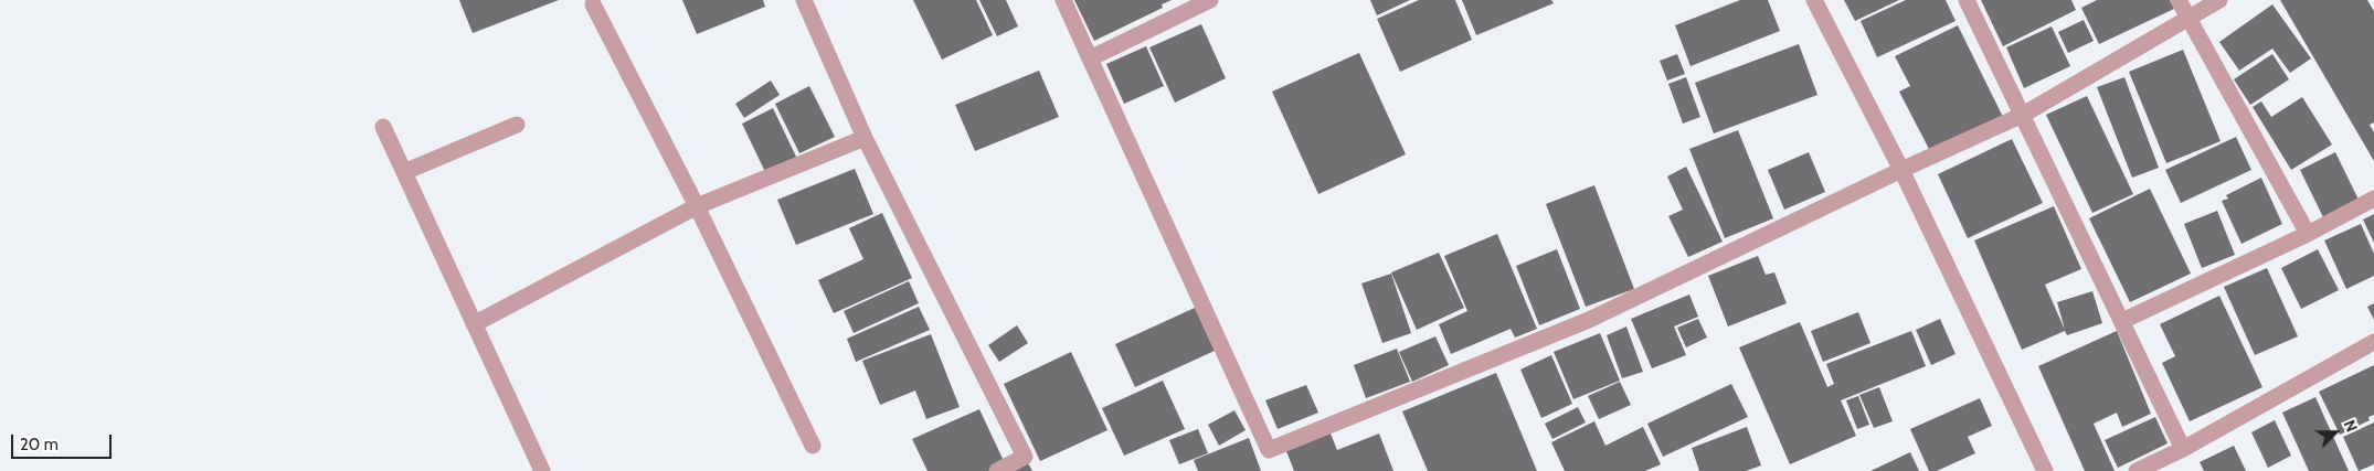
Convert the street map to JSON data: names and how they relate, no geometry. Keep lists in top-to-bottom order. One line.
{"scale_bar":"20 m","north":"top right"}
